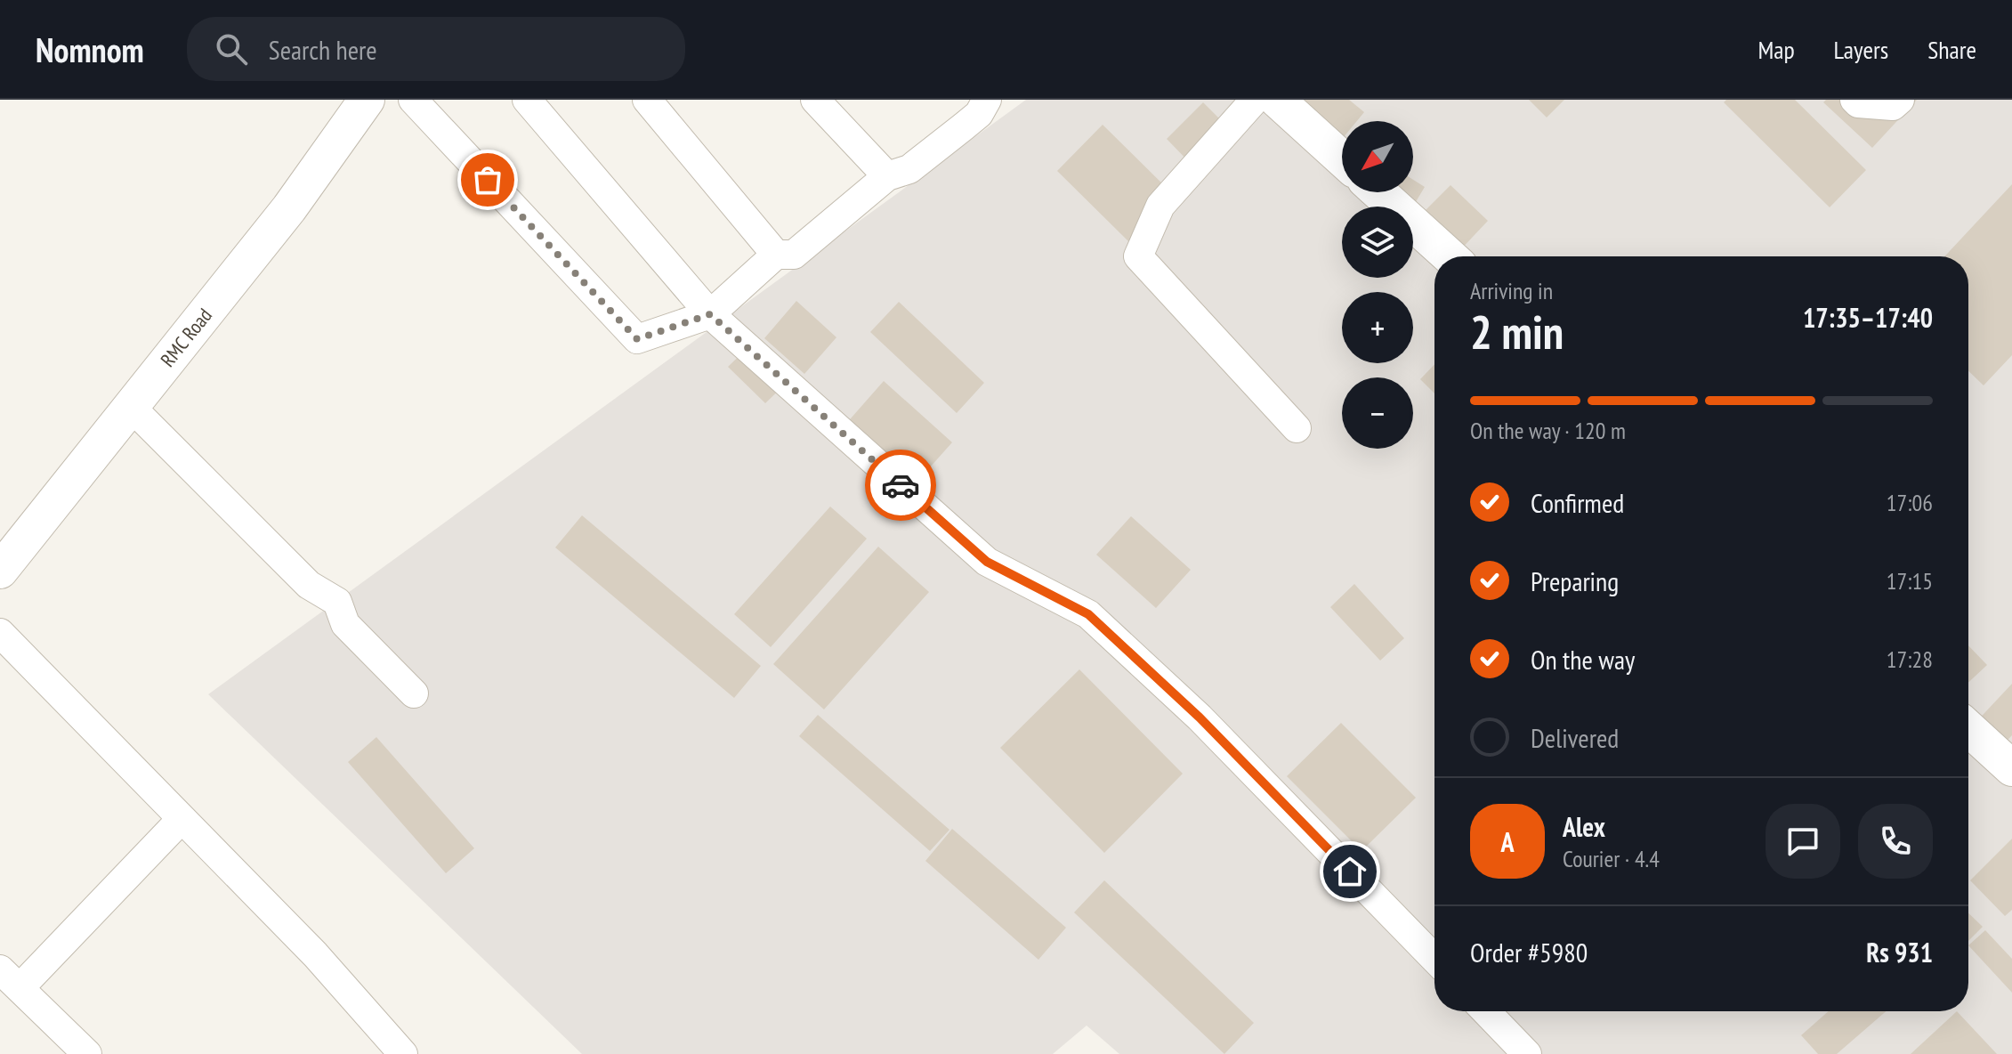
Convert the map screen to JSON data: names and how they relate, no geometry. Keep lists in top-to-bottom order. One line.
{"streets":{"street":["RMC Road"]},"north":"bottom left","page":{"header":"Nomnom","search":"Search here","nav":["Map","Layers","Share"],"map_buttons":["+","−"],"heading":["2 min","Arriving in","17:35–17:40"],"panel":["Alex","Courier · 4.4","Order #5980","Rs 931"],"bar":"On the way · 120 m","list":[["Confirmed","17:06"],["Preparing","17:15"],["On the way","17:28"],"Delivered"],"round":"A"}}
